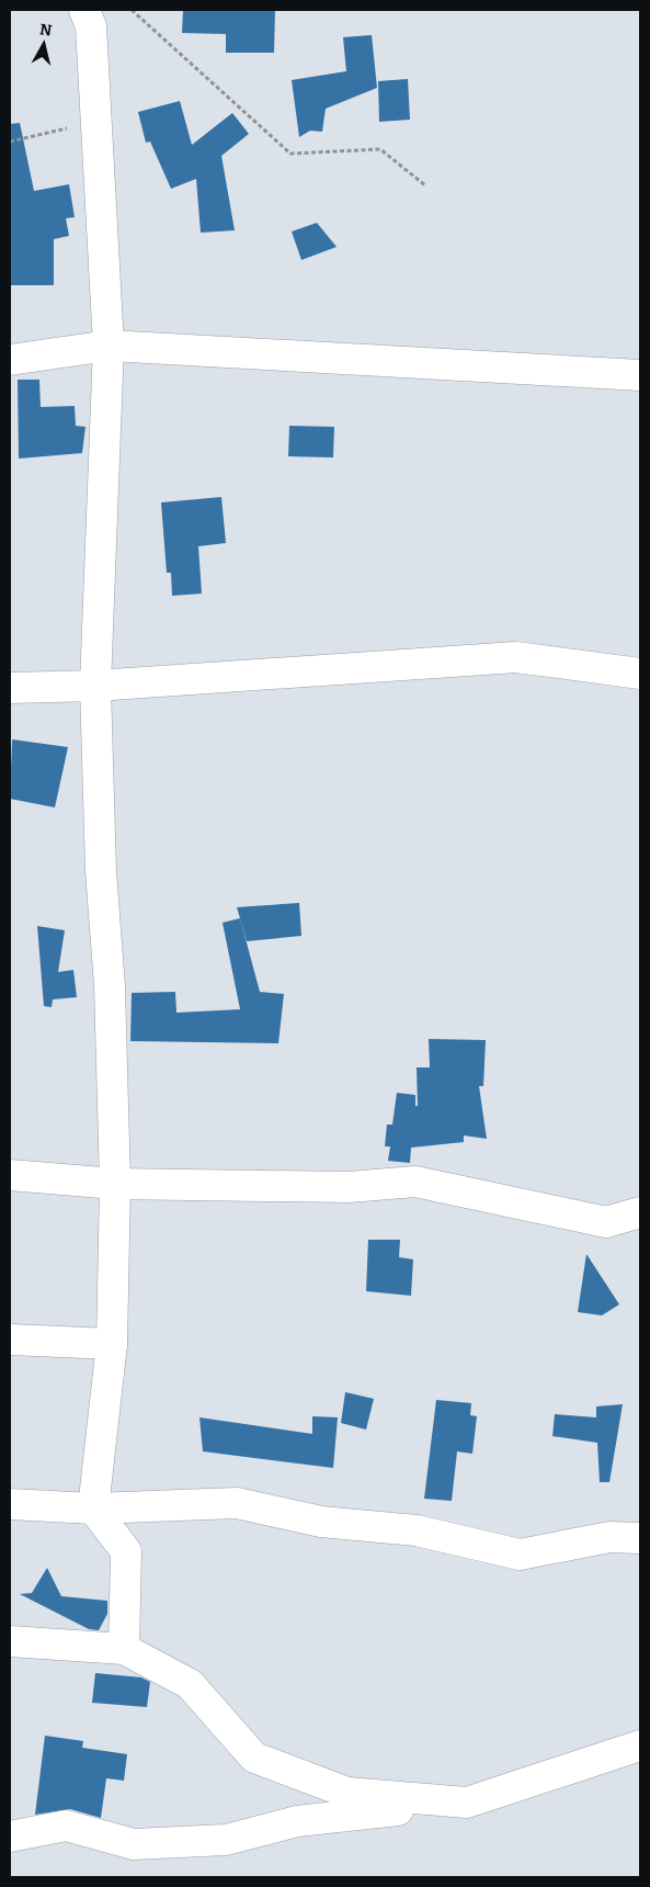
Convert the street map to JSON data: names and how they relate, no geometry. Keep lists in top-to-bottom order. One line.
{"north":"top"}
